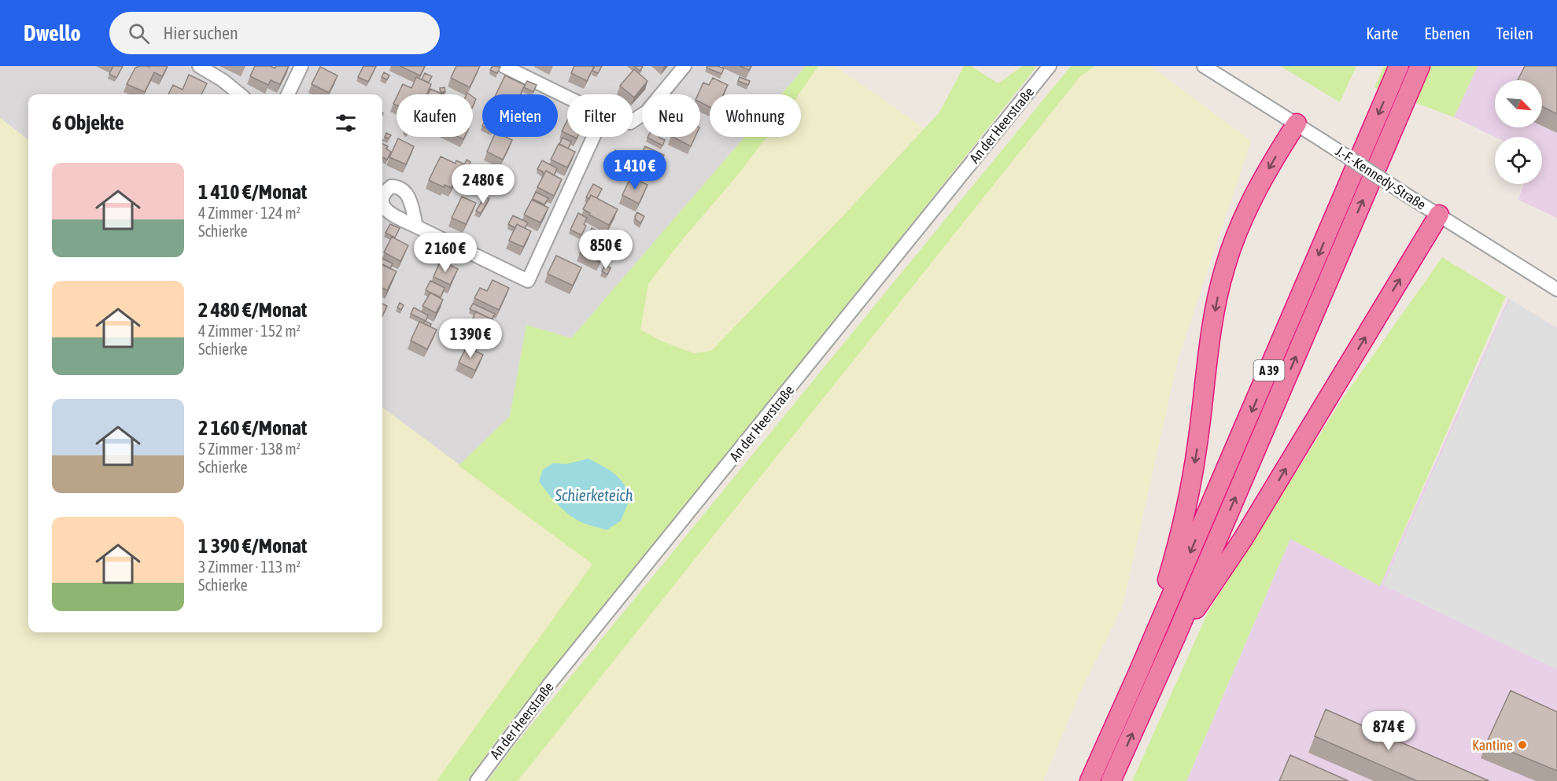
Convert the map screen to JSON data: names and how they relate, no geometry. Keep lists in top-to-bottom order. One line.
{"streets":{"highway":["A 39"],"street":["An der Heerstraße","J.-F.-Kennedy-Straße"]},"water":["Schierketeich"],"places":["Kantine"],"north":"bottom right","page":{"header":"Dwello","search":"Hier suchen","nav":["Karte","Ebenen","Teilen"],"chip":["Kaufen","Mieten","Filter","Neu","Wohnung"],"heading":"6 Objekte","price":["1 410 €","2 480 €","850 €","2 160 €","1 390 €","874 €"],"list":[{"name":"1 410 €/Monat","note":"4 Zimmer · 124 m² · Schierke"},{"name":"2 480 €/Monat","note":"4 Zimmer · 152 m² · Schierke"},{"name":"2 160 €/Monat","note":"5 Zimmer · 138 m² · Schierke"},{"name":"1 390 €/Monat","note":"3 Zimmer · 113 m² · Schierke"}]}}
